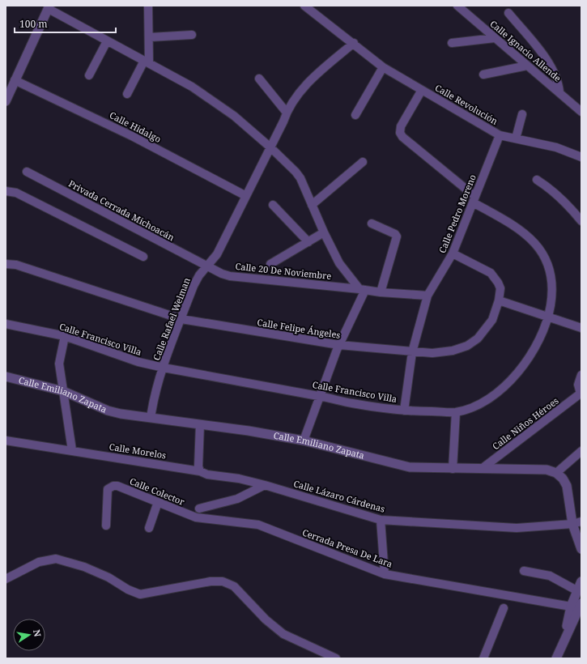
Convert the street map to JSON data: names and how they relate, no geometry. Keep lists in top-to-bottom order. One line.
{"streets":{"street":["Calle Ignacio Allende","Calle Revolución","Calle Hidalgo","Privada Cerrada Michoacán","Calle Pedro Moreno","Calle 20 De Noviembre","Calle Rafael Welman","Calle Felipe Ángeles","Calle Francisco Villa","Calle Emiliano Zapata","Calle Niños Héroes","Calle Morelos","Calle Colector","Calle Lázaro Cárdenas","Cerrada Presa De Lara"]},"crossings":[["Calle Revolución","Calle Pedro Moreno"],["Calle Revolución","Calle Rafael Welman"],["Calle Revolución","Calle Francisco Villa"],["Calle Hidalgo","Calle Rafael Welman"],["Privada Cerrada Michoacán","Calle 20 De Noviembre"],["Privada Cerrada Michoacán","Calle Rafael Welman"],["Calle Pedro Moreno","Calle 20 De Noviembre"],["Calle Pedro Moreno","Calle Felipe Ángeles"],["Calle Pedro Moreno","Calle Francisco Villa"],["Calle 20 De Noviembre","Calle Rafael Welman"],["Calle Rafael Welman","Calle Felipe Ángeles"],["Calle Rafael Welman","Calle Francisco Villa"],["Calle Rafael Welman","Calle Emiliano Zapata"],["Calle Emiliano Zapata","Calle Niños Héroes"],["Calle Morelos","Calle Lázaro Cárdenas"],["Calle Colector","Cerrada Presa De Lara"]],"scale_bar":"100 m","north":"right"}
